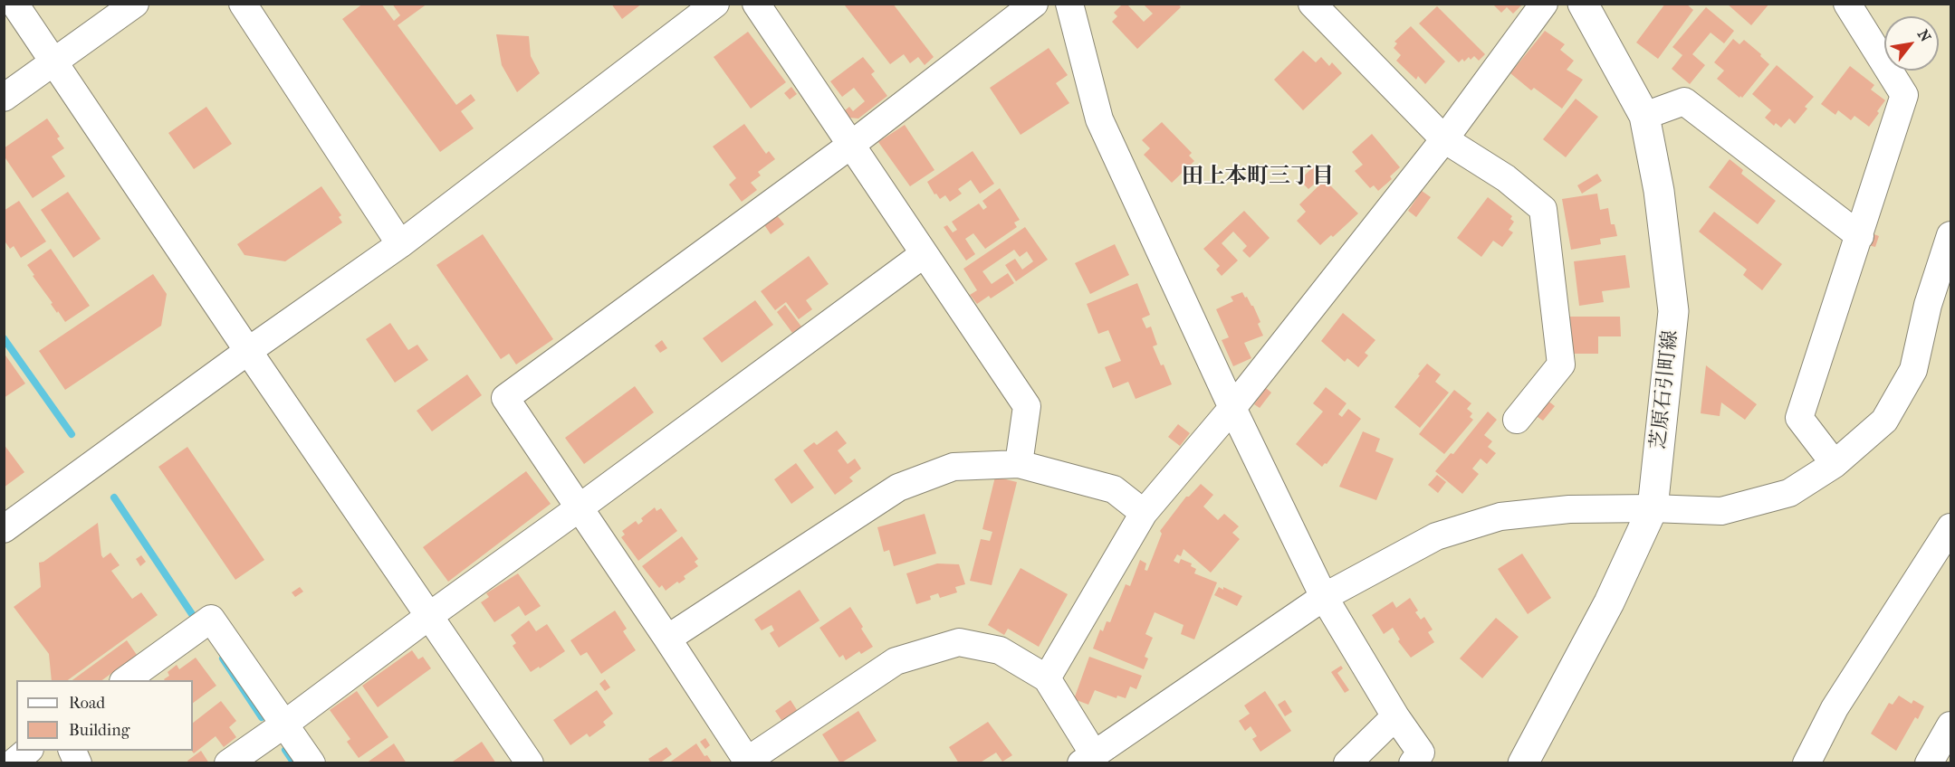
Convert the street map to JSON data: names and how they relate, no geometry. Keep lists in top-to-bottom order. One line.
{"streets":{"main road":["芝原石引町線"]},"districts":["田上本町三丁目"],"legend":["Road","Building"],"north":"top right"}
